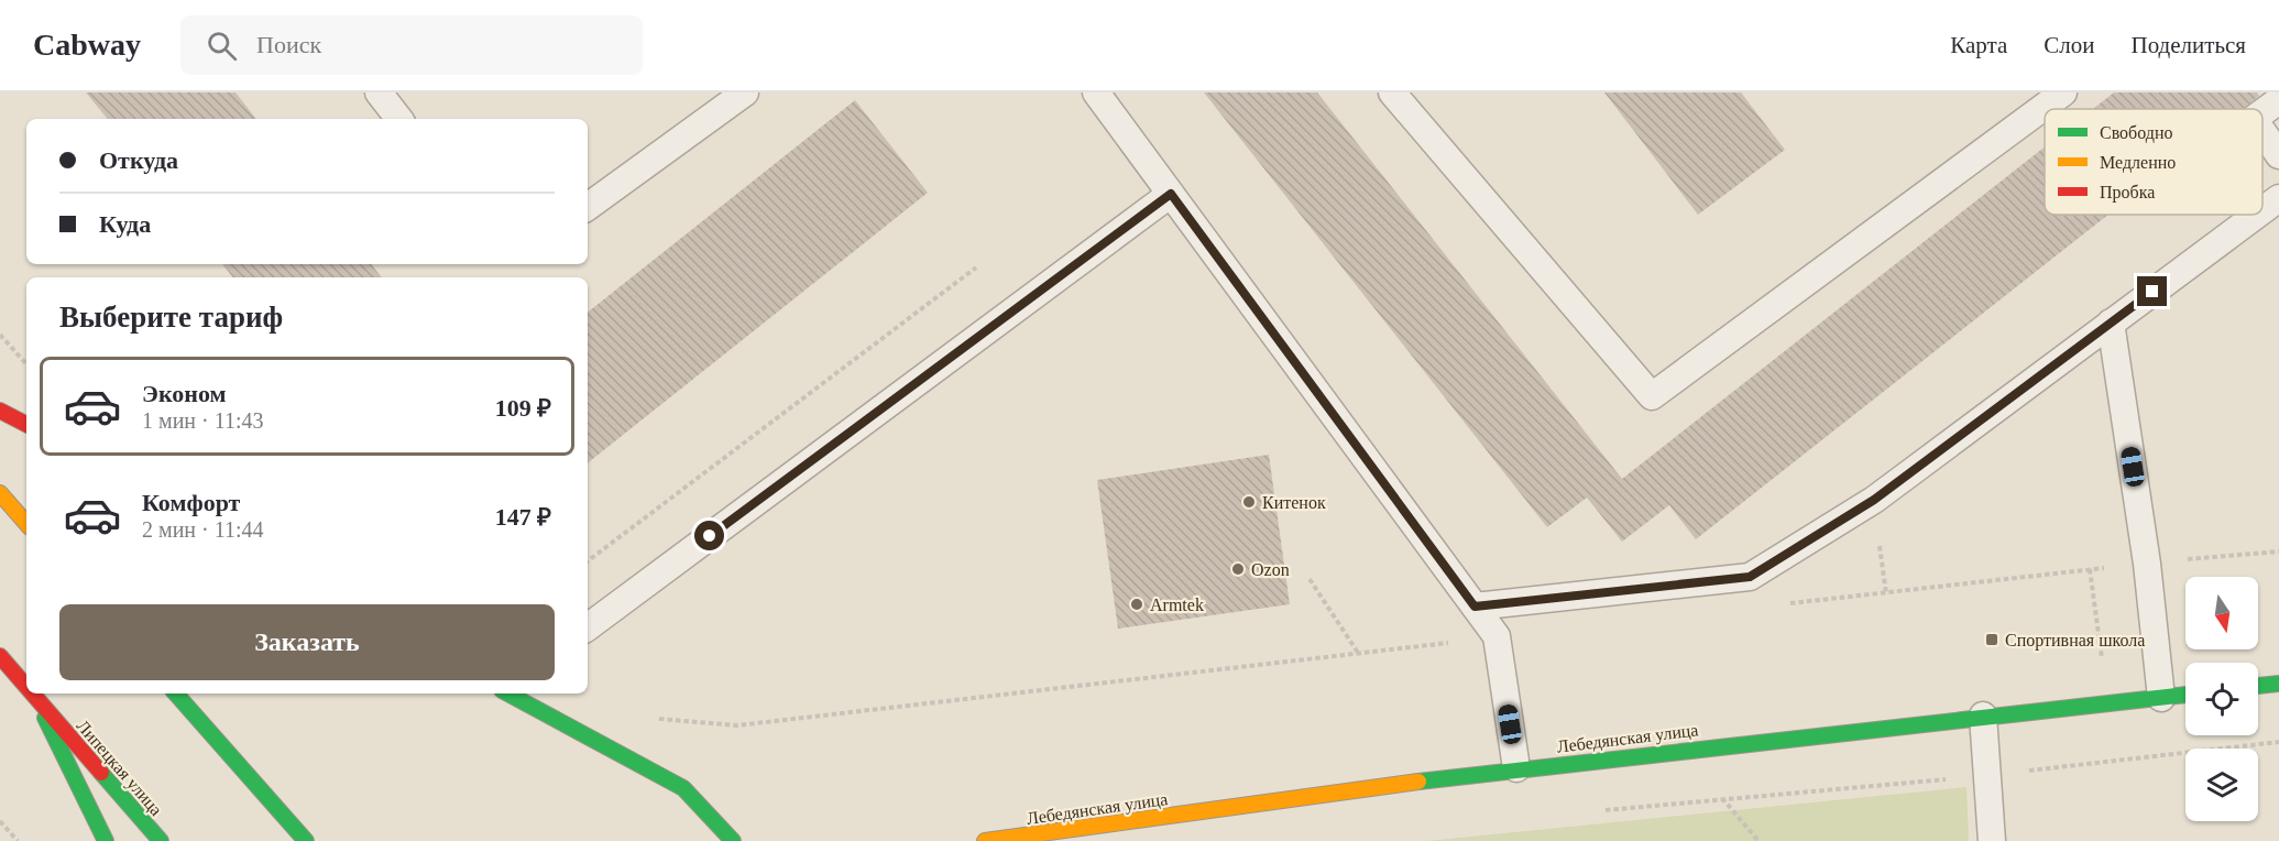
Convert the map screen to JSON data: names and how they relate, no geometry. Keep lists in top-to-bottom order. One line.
{"streets":{"street":["Лебедянская улица","Липецкая улица"]},"places":{"other":["Китенок","Ozon","Armtek"],"transit":["Спортивная школа"]},"legend":["Свободно","Медленно","Пробка"],"north":"bottom","page":{"header":"Cabway","search":"Поиск","nav":["Карта","Слои","Поделиться"],"banner":["Откуда","Куда"],"heading":"Выберите тариф","list":[{"name":"Эконом","note":"1 мин · 11:43","value":"109 ₽"},{"name":"Комфорт","note":"2 мин · 11:44","value":"147 ₽"}],"buttons":"Заказать"}}
